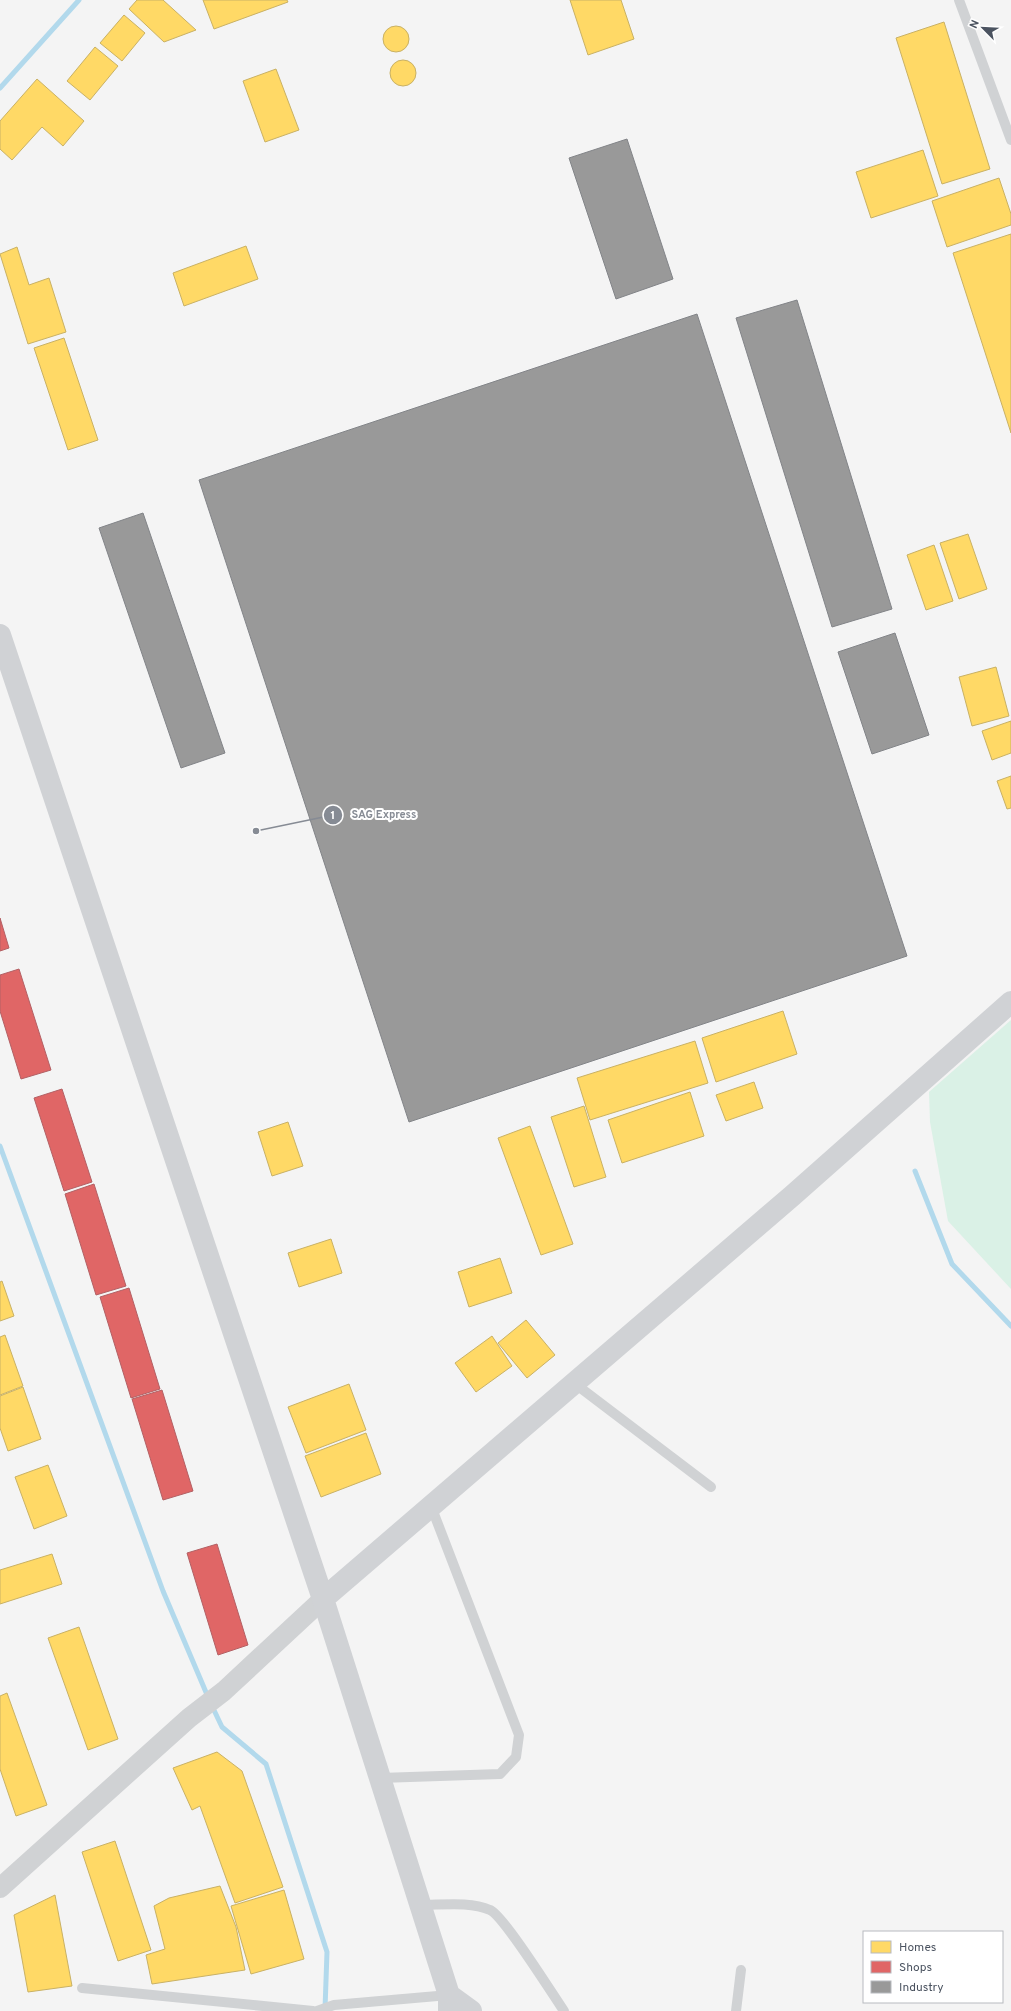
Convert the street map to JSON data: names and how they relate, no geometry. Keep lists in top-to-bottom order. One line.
{"places":["SAG Express"],"legend":["Homes","Shops","Industry"],"north":"top left"}
